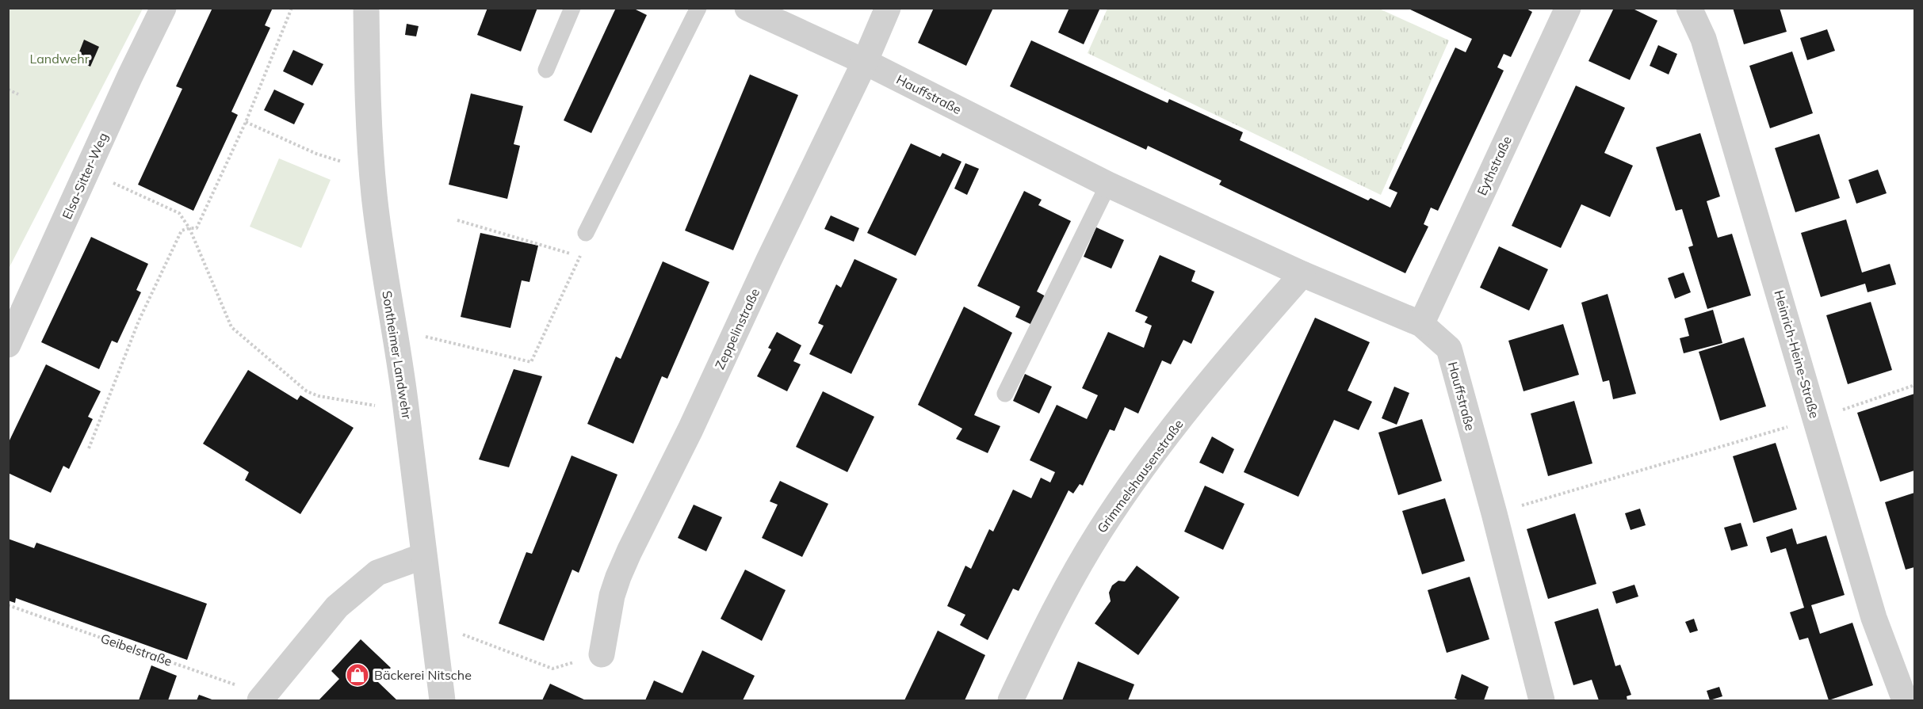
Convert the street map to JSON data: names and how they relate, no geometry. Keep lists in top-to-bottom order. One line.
{"streets":{"street":["Hauffstraße","Eythstraße","Elsa-Sitter-Weg","Zeppelinstraße","Heinrich-Heine-Straße","Sontheimer Landwehr","Grimmelshausenstraße"],"path":["Geibelstraße"]},"crossings":[["Hauffstraße","Eythstraße"],["Hauffstraße","Zeppelinstraße"],["Hauffstraße","Grimmelshausenstraße"]],"parks":["Landwehr"],"places":{"shop":["Bäckerei Nitsche"]}}
